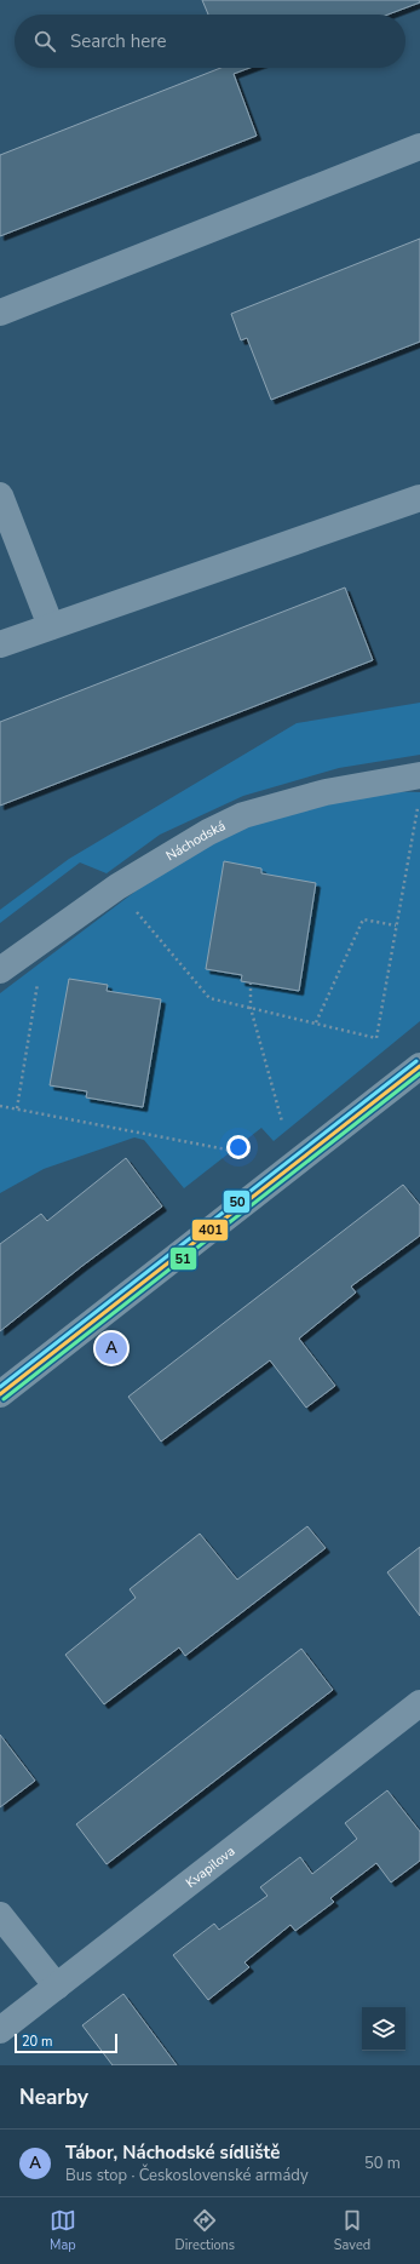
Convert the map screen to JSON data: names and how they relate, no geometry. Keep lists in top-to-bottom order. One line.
{"streets":{"street":["Náchodská","Kvapilova"]},"lines":["transit line 50","transit line 401","transit line 51"],"scale_bar":"20 m","page":{"search":"Search here","pins":"A","scale":"20 m","heading":"Nearby","list":[{"mark":"A","name":"Tábor, Náchodské sídliště","note":"Bus stop · Československé armády","value":"50 m"}],"nav":["Map","Directions","Saved"]}}
